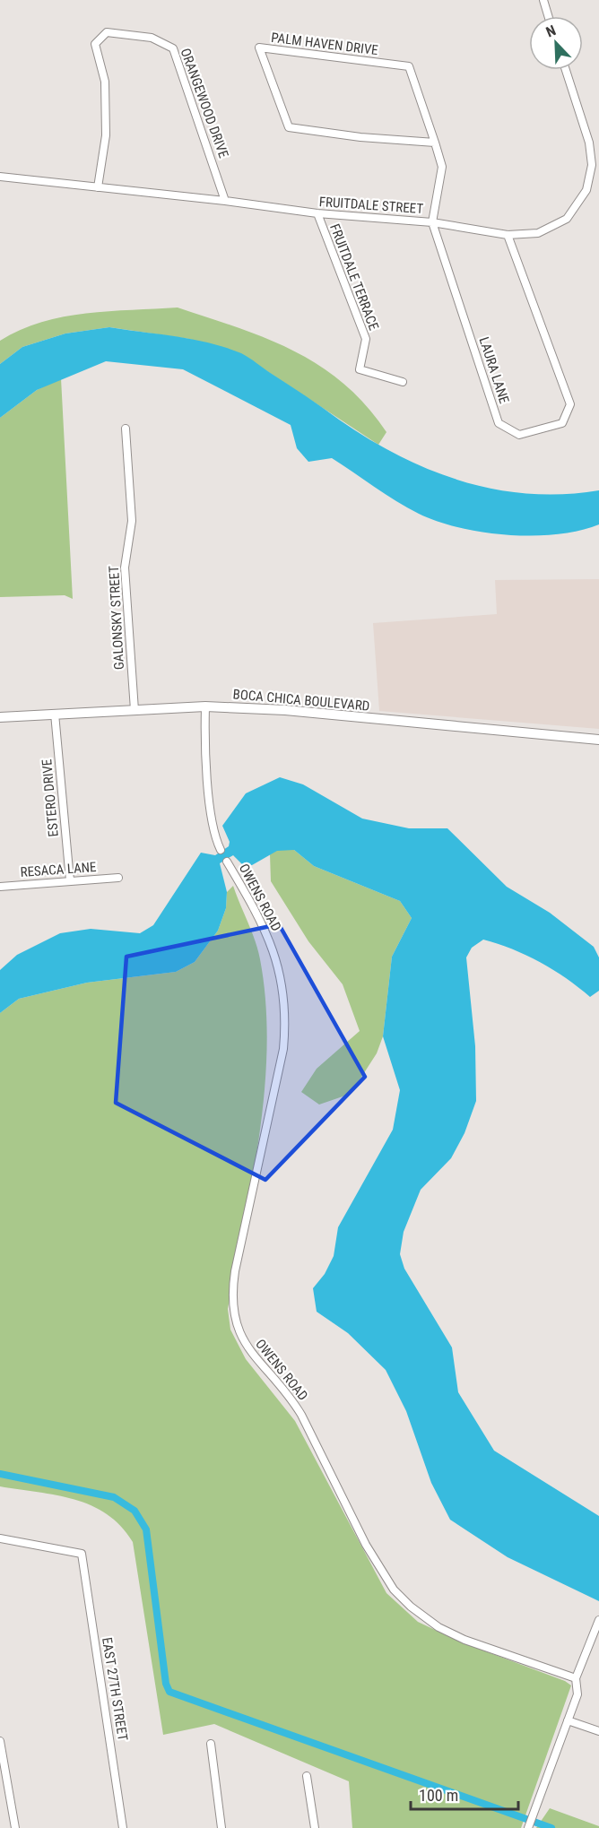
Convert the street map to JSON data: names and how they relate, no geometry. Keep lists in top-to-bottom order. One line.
{"streets":{"main road":["BOCA CHICA BOULEVARD"],"street":["PALM HAVEN DRIVE","ORANGEWOOD DRIVE","FRUITDALE STREET","FRUITDALE TERRACE","LAURA LANE","GALONSKY STREET","ESTERO DRIVE","RESACA LANE","OWENS ROAD","EAST 27TH STREET"]},"crossings":[["PALM HAVEN DRIVE","FRUITDALE STREET"],["PALM HAVEN DRIVE","LAURA LANE"],["ORANGEWOOD DRIVE","FRUITDALE STREET"],["FRUITDALE STREET","FRUITDALE TERRACE"],["FRUITDALE STREET","LAURA LANE"],["GALONSKY STREET","BOCA CHICA BOULEVARD"],["BOCA CHICA BOULEVARD","ESTERO DRIVE"],["ESTERO DRIVE","RESACA LANE"]],"scale_bar":"100 m","north":"top left"}
